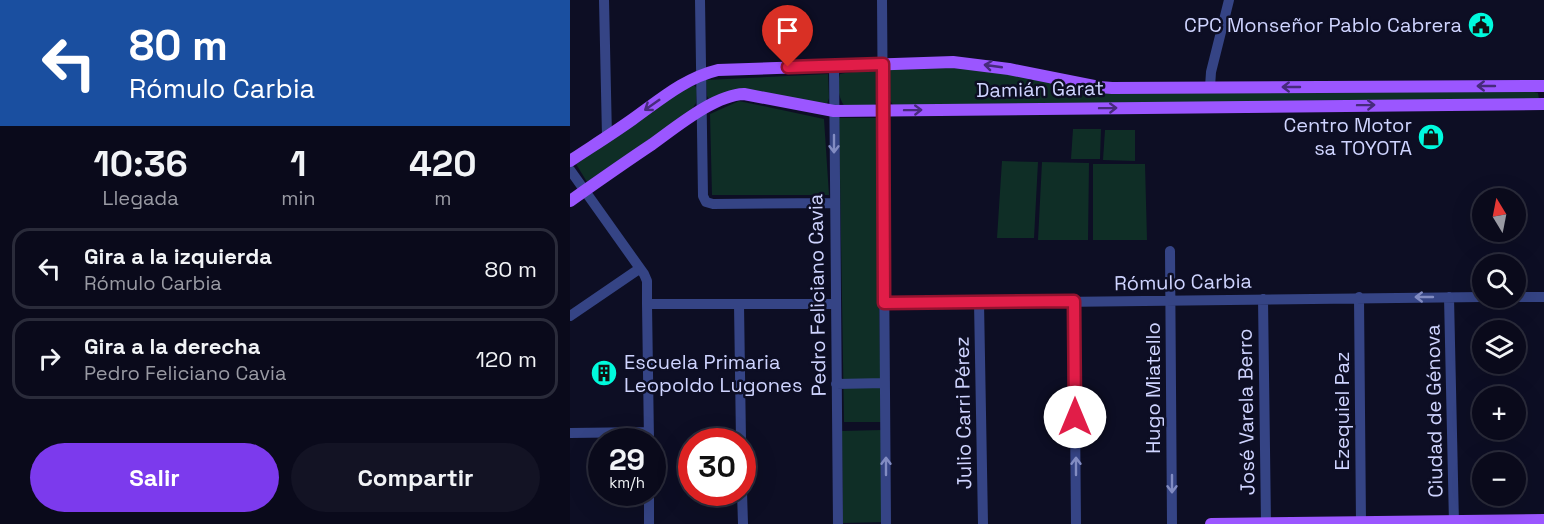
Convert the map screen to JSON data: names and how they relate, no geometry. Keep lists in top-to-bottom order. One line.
{"streets":{"main road":["Damián Garat"],"street":["Rómulo Carbia","Pedro Feliciano Cavia","Hugo Miatello","Ezequiel Paz","Ciudad de Génova","José Varela Berro","Julio Carri Pérez"]},"crossings":[["Damián Garat","Pedro Feliciano Cavia"],["Rómulo Carbia","Hugo Miatello"],["Rómulo Carbia","Ezequiel Paz"],["Rómulo Carbia","Ciudad de Génova"],["Rómulo Carbia","José Varela Berro"],["Rómulo Carbia","Julio Carri Pérez"]],"one_way":["Hugo Miatello"],"places":{"public building":["CPC Monseñor Pablo Cabrera"],"shop":["Centro Motor sa TOYOTA"],"building":["Escuela Primaria Leopoldo Lugones"]},"north":"top","page":{"turn":["80 m","Rómulo Carbia"],"eta":["10:36","Llegada","1","min","420","m"],"map_buttons":["+","−"],"list":[{"name":"Gira a la izquierda","note":"Rómulo Carbia","value":"80 m"},{"name":"Gira a la derecha","note":"Pedro Feliciano Cavia","value":"120 m"}],"speed":"29 km/h","limit":"30","buttons":["Salir","Compartir"]}}
